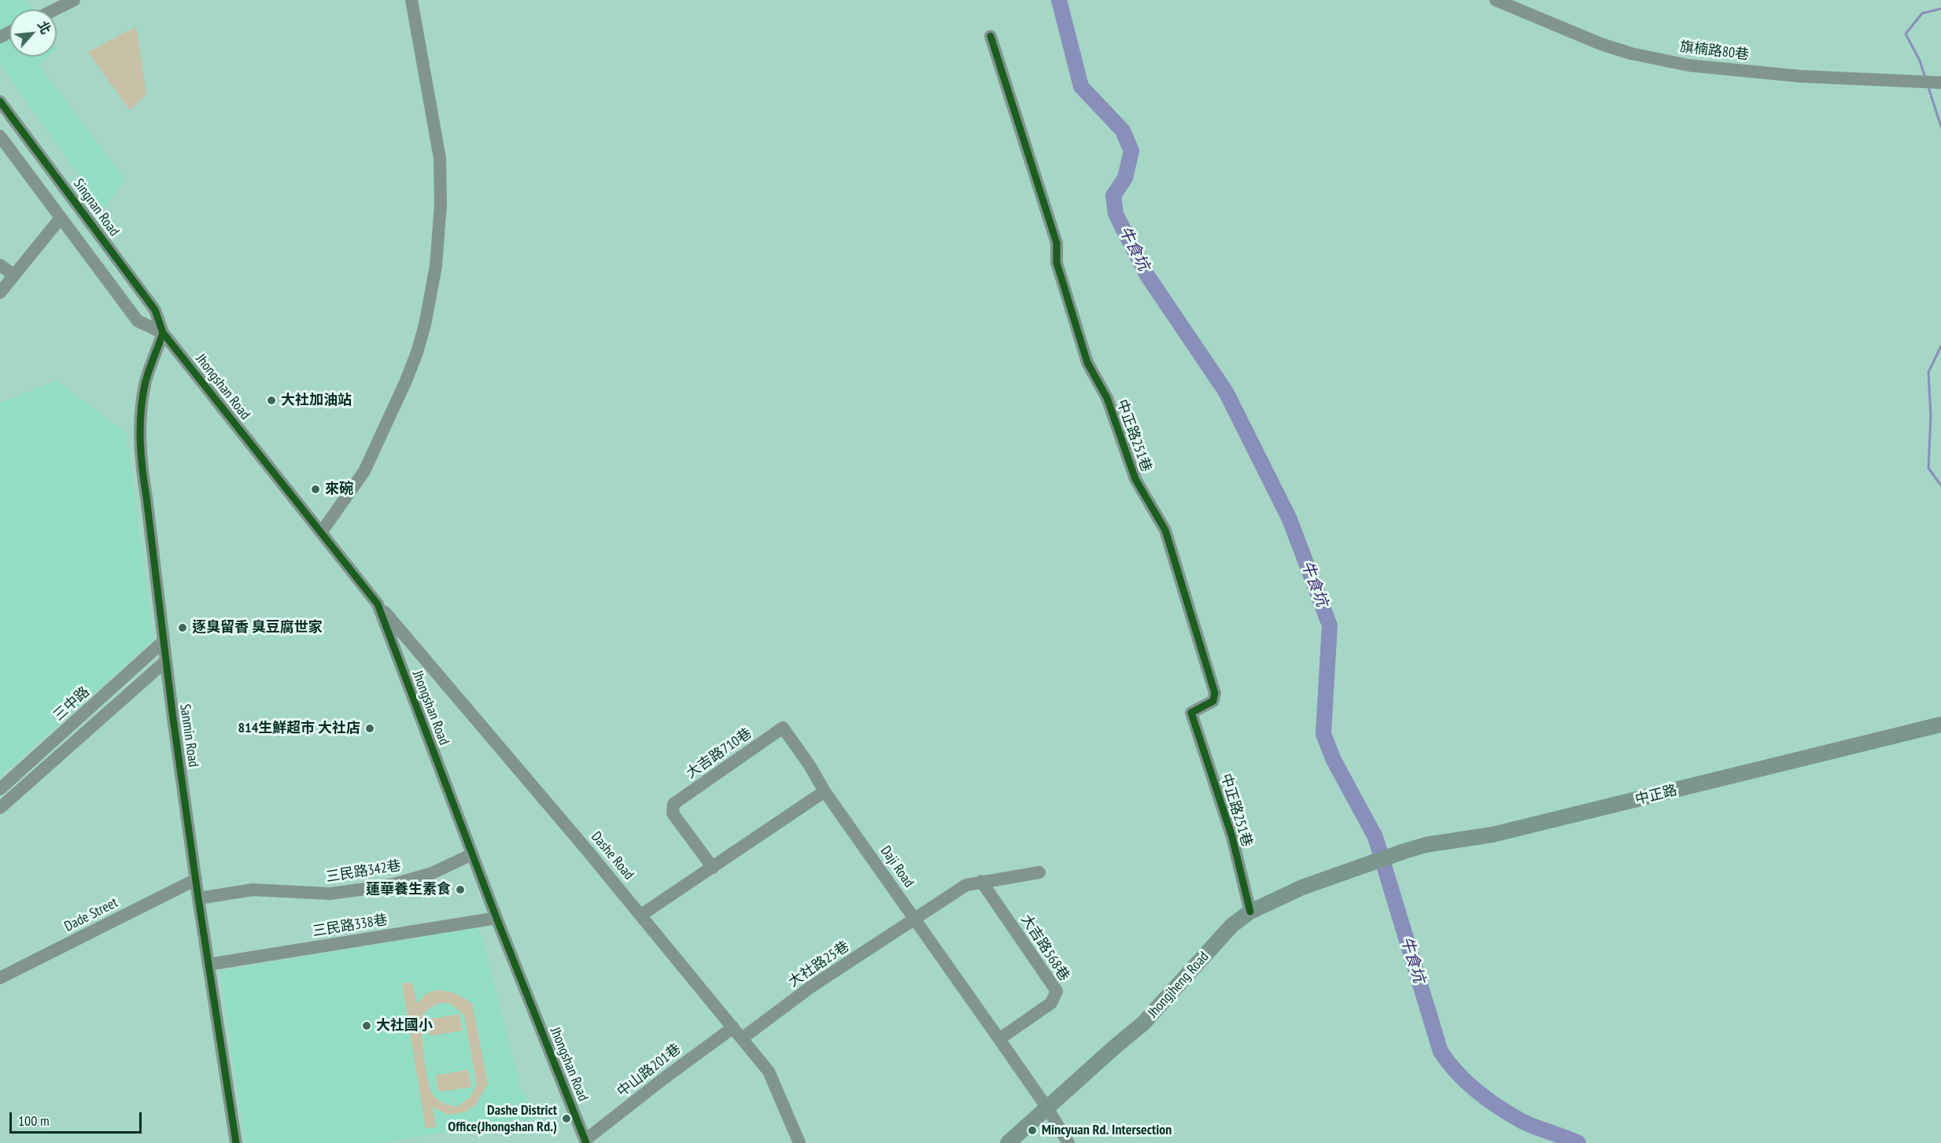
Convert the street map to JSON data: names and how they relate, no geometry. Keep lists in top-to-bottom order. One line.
{"streets":{"main road":["中正路","Jhongjheng Road"],"street":["旗楠路80巷","Singnan Road","Jhongshan Road","中正路251巷","三中路","Sanmin Road","大吉路710巷","Dashe Road","Daji Road","三民路342巷","Dade Street","三民路338巷","大吉路568巷","大社路25巷","中山路201巷"]},"crossings":[["Singnan Road","Jhongshan Road"],["Singnan Road","Sanmin Road"],["Jhongshan Road","Sanmin Road"],["Jhongshan Road","Dashe Road"],["Jhongshan Road","三民路342巷"],["Jhongshan Road","三民路338巷"],["Jhongshan Road","中山路201巷"],["中正路251巷","Jhongjheng Road"],["三中路","Sanmin Road"],["Sanmin Road","三民路342巷"],["Sanmin Road","Dade Street"],["Sanmin Road","三民路338巷"],["大吉路710巷","Daji Road"],["中正路","Jhongjheng Road"],["Dashe Road","大社路25巷"],["Dashe Road","中山路201巷"],["Daji Road","大吉路568巷"],["Daji Road","大社路25巷"],["Daji Road","Jhongjheng Road"],["大吉路568巷","大社路25巷"]],"water":["牛食坑"],"places":["大社加油站","來碗","逐臭留香 臭豆腐世家","814生鮮超市 大社店","蓮華養生素食","大社國小","Dashe District Office(Jhongshan Rd.)","Mincyuan Rd. Intersection"],"scale_bar":"100 m","north":"top right"}
